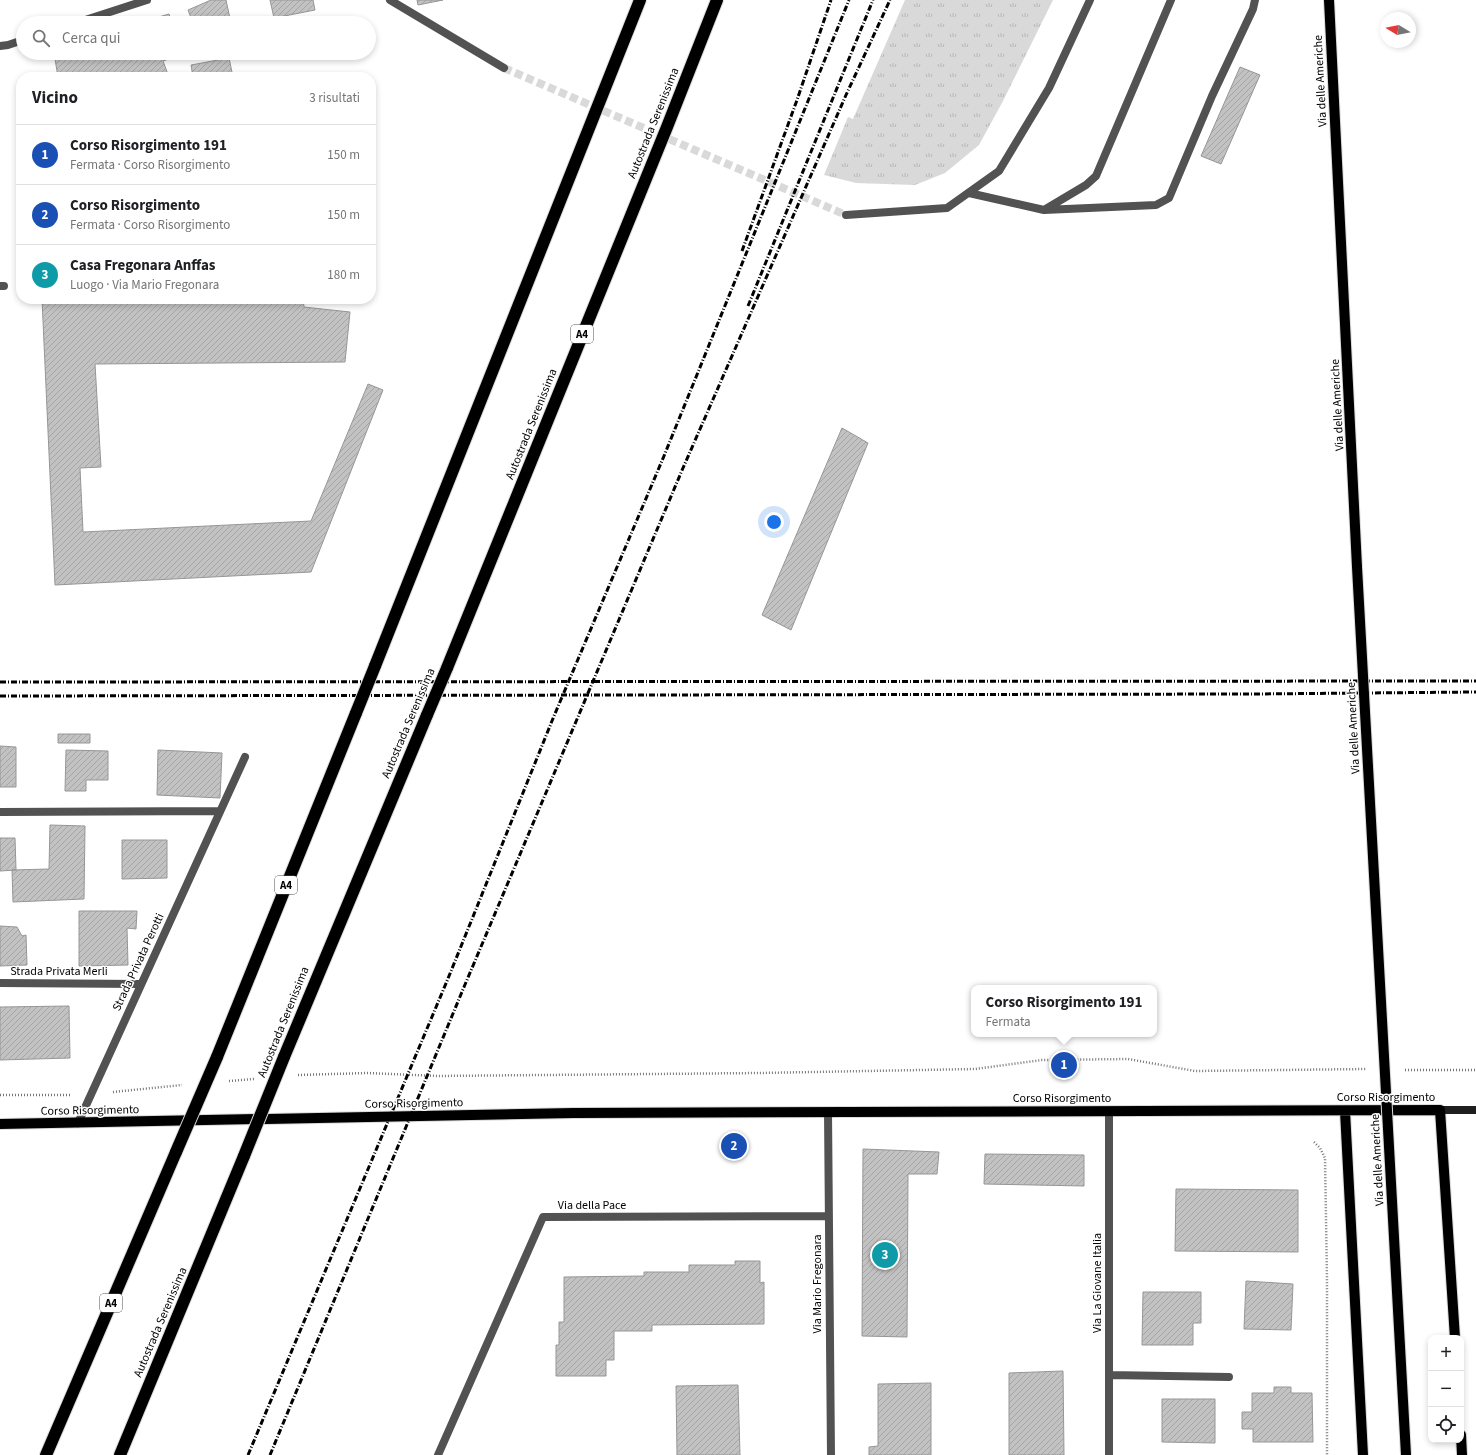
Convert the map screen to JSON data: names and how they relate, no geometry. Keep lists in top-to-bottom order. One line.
{"streets":{"highway":["Autostrada Serenissima","A4"],"main road":["Via delle Americhe","Corso Risorgimento"],"street":["Strada Privata Perotti","Strada Privata Merli","Via della Pace","Via La Giovane Italia","Via Mario Fregonara"]},"crossings":[["Strada Privata Perotti","Strada Privata Merli"],["Strada Privata Perotti","Corso Risorgimento"],["Corso Risorgimento","Via La Giovane Italia"],["Corso Risorgimento","Via Mario Fregonara"],["Via della Pace","Via Mario Fregonara"]],"north":"left","page":{"search":"Cerca qui","heading":["Vicino","3 risultati"],"list":[{"mark":"1","name":"Corso Risorgimento 191","note":"Fermata · Corso Risorgimento","value":"150 m"},{"mark":"2","name":"Corso Risorgimento","note":"Fermata · Corso Risorgimento","value":"150 m"},{"mark":"3","name":"Casa Fregonara Anffas","note":"Luogo · Via Mario Fregonara","value":"180 m"}],"popup":["Corso Risorgimento 191","Fermata"],"pins":["1","2","3"],"map_buttons":["+","−"]}}
